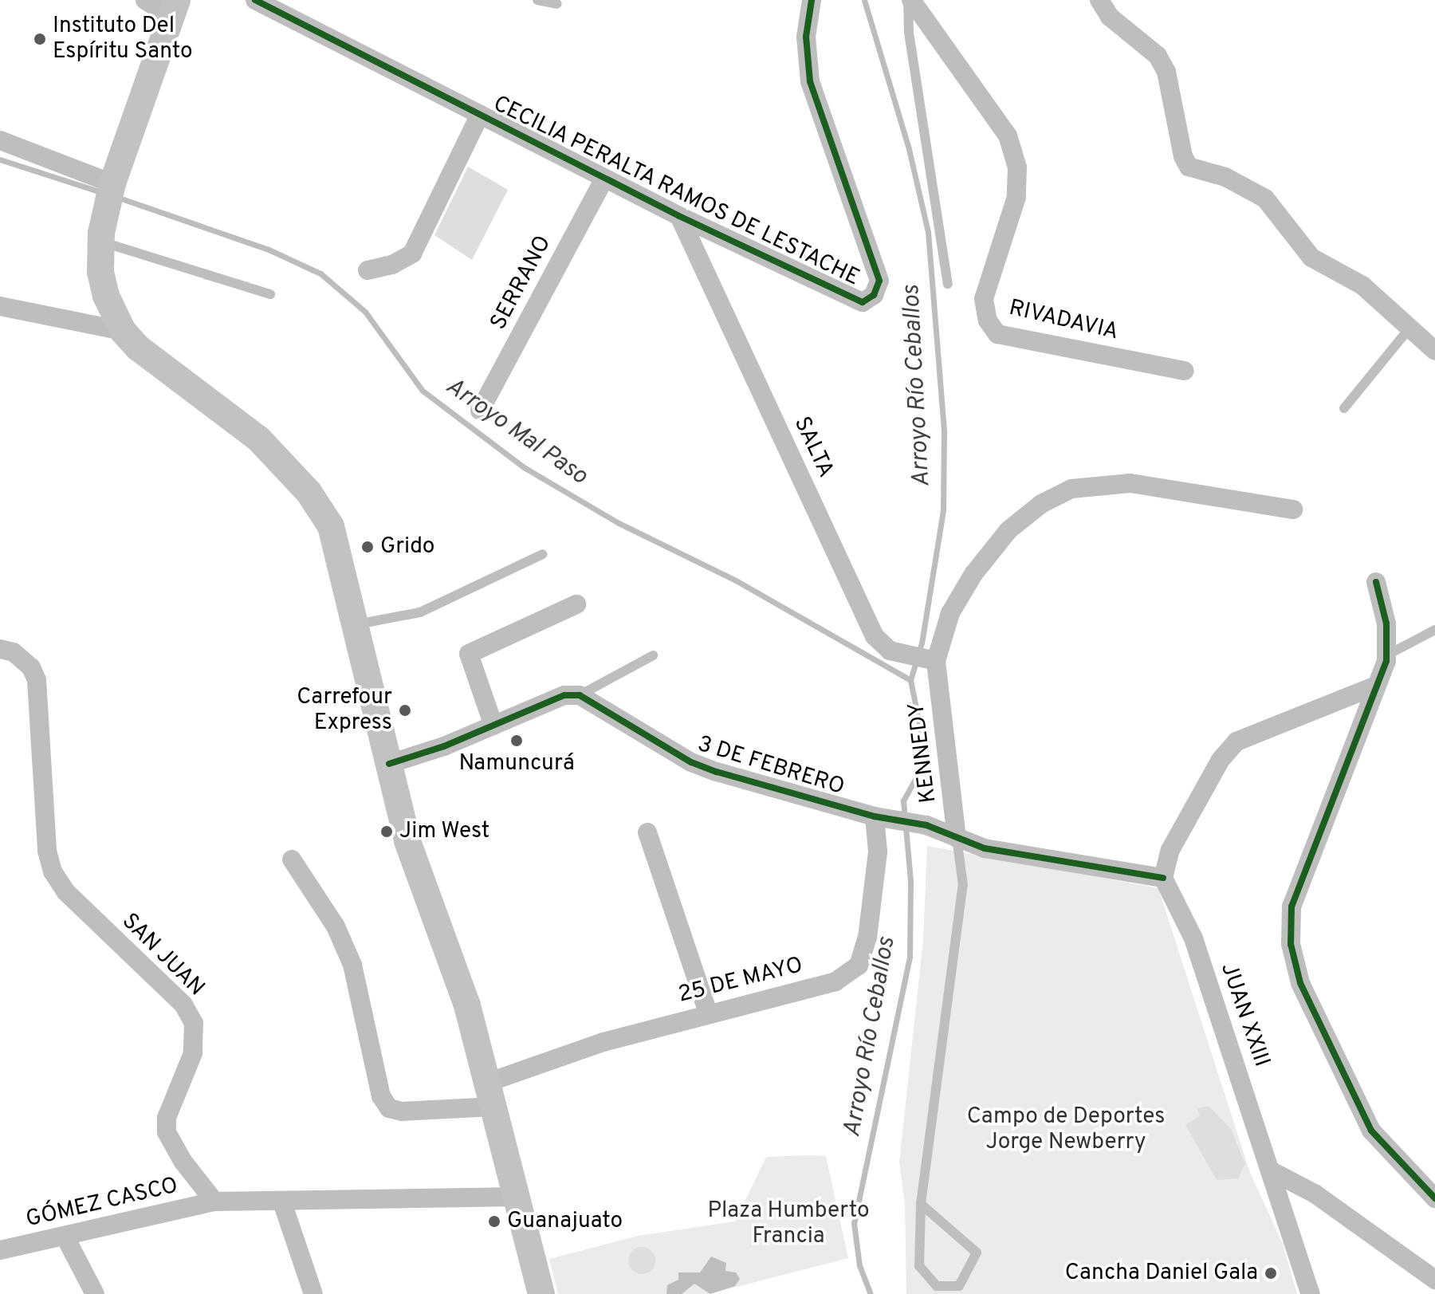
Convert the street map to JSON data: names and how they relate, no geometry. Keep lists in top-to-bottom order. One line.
{"streets":{"street":["CECILIA PERALTA RAMOS DE LESTACHE","SERRANO","RIVADAVIA","SALTA","KENNEDY","3 DE FEBRERO","SAN JUAN","25 DE MAYO","JUAN XXIII","GÓMEZ CASCO"]},"crossings":[["CECILIA PERALTA RAMOS DE LESTACHE","SERRANO"],["CECILIA PERALTA RAMOS DE LESTACHE","SALTA"],["SALTA","KENNEDY"],["KENNEDY","3 DE FEBRERO"],["3 DE FEBRERO","25 DE MAYO"],["3 DE FEBRERO","JUAN XXIII"],["SAN JUAN","GÓMEZ CASCO"]],"water":["Arroyo Río Ceballos","Arroyo Mal Paso"],"parks":["Campo de Deportes Jorge Newberry","Plaza Humberto Francia"],"places":["Instituto Del Espíritu Santo","Grido","Carrefour Express","Namuncurá","Jim West","Guanajuato","Cancha Daniel Gala"]}
